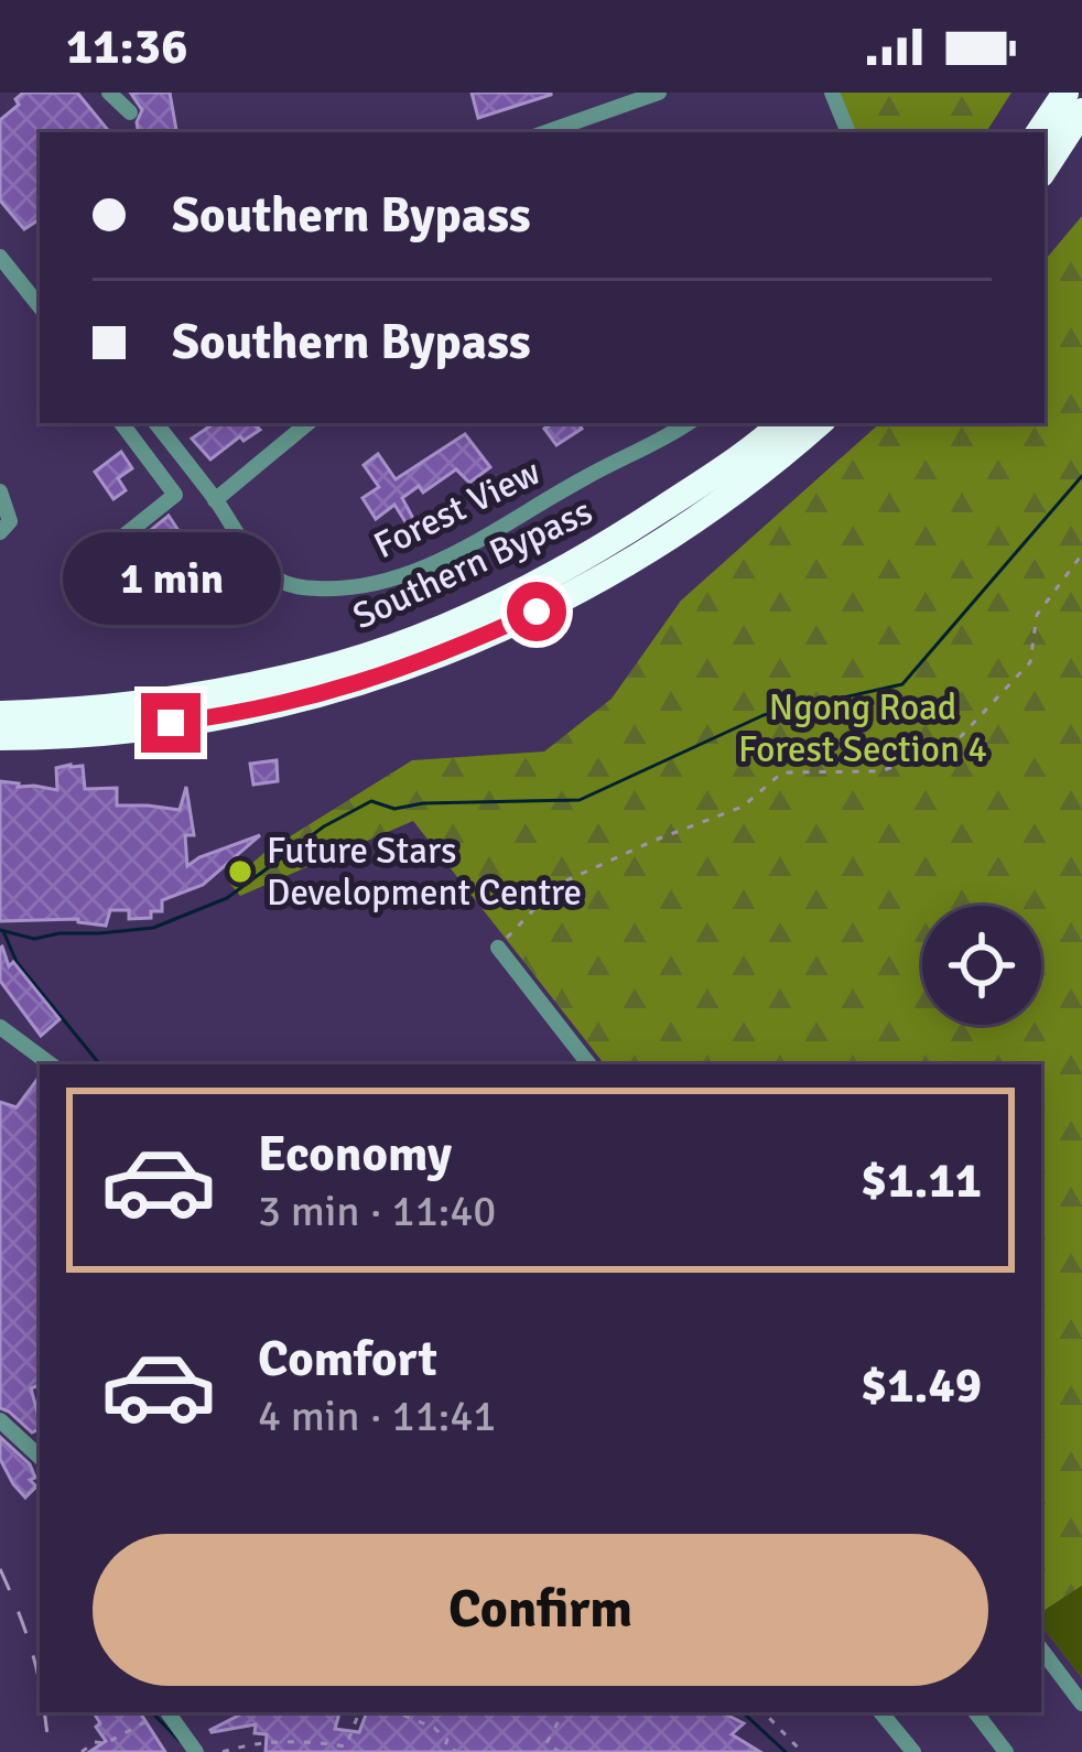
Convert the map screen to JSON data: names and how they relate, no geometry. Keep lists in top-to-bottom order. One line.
{"streets":{"highway":["Southern Bypass"],"street":["Forest View"]},"parks":["Ngong Road Forest Section 4"],"places":["Future Stars Development Centre"],"page":{"status":"11:36","banner":["Southern Bypass","Southern Bypass"],"bubble":"1 min","list":[{"name":"Economy","note":"3 min · 11:40","value":"$1.11"},{"name":"Comfort","note":"4 min · 11:41","value":"$1.49"}],"buttons":"Confirm"}}
